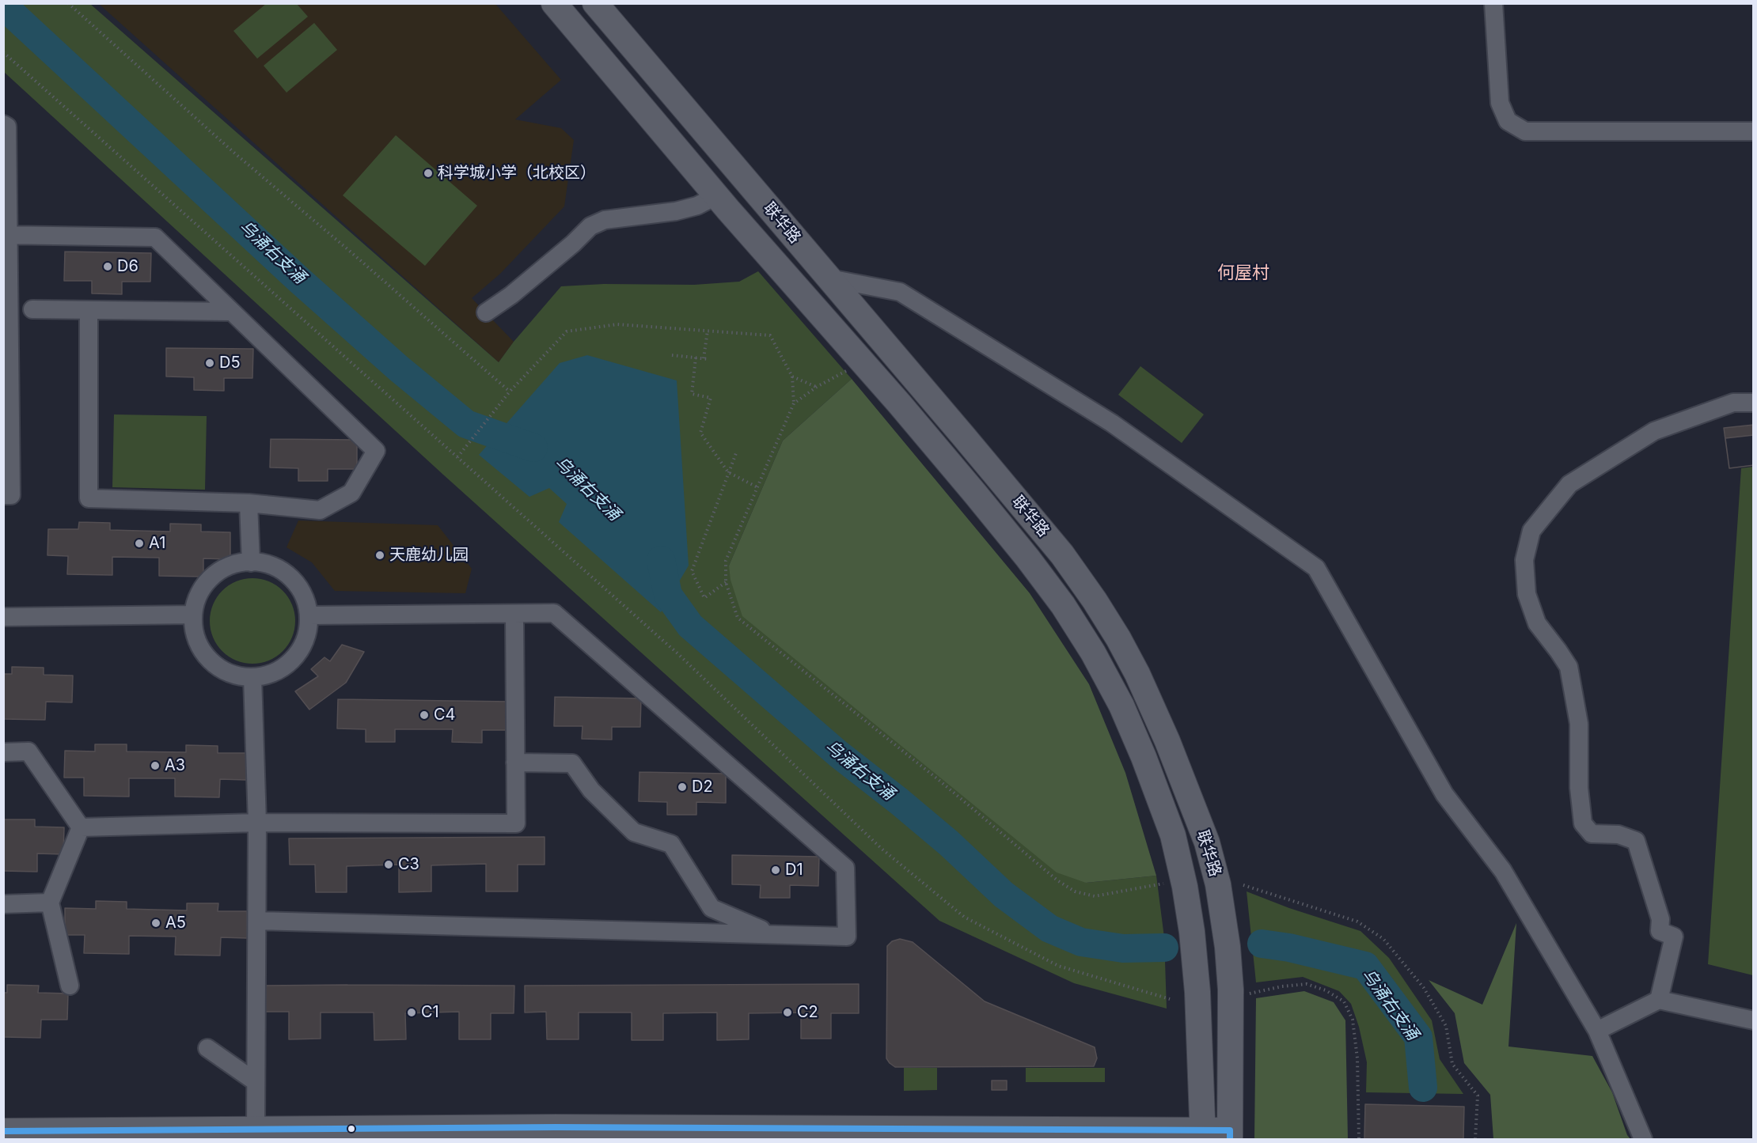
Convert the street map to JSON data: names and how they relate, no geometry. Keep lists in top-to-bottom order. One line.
{"streets":{"street":["联华路"]},"districts":["何屋村"],"water":["乌涌右支涌"],"places":["科学城小学（北校区）","D6","D5","A1","天鹿幼儿园","C4","A3","D2","C3","D1","A5","C1","C2"]}
